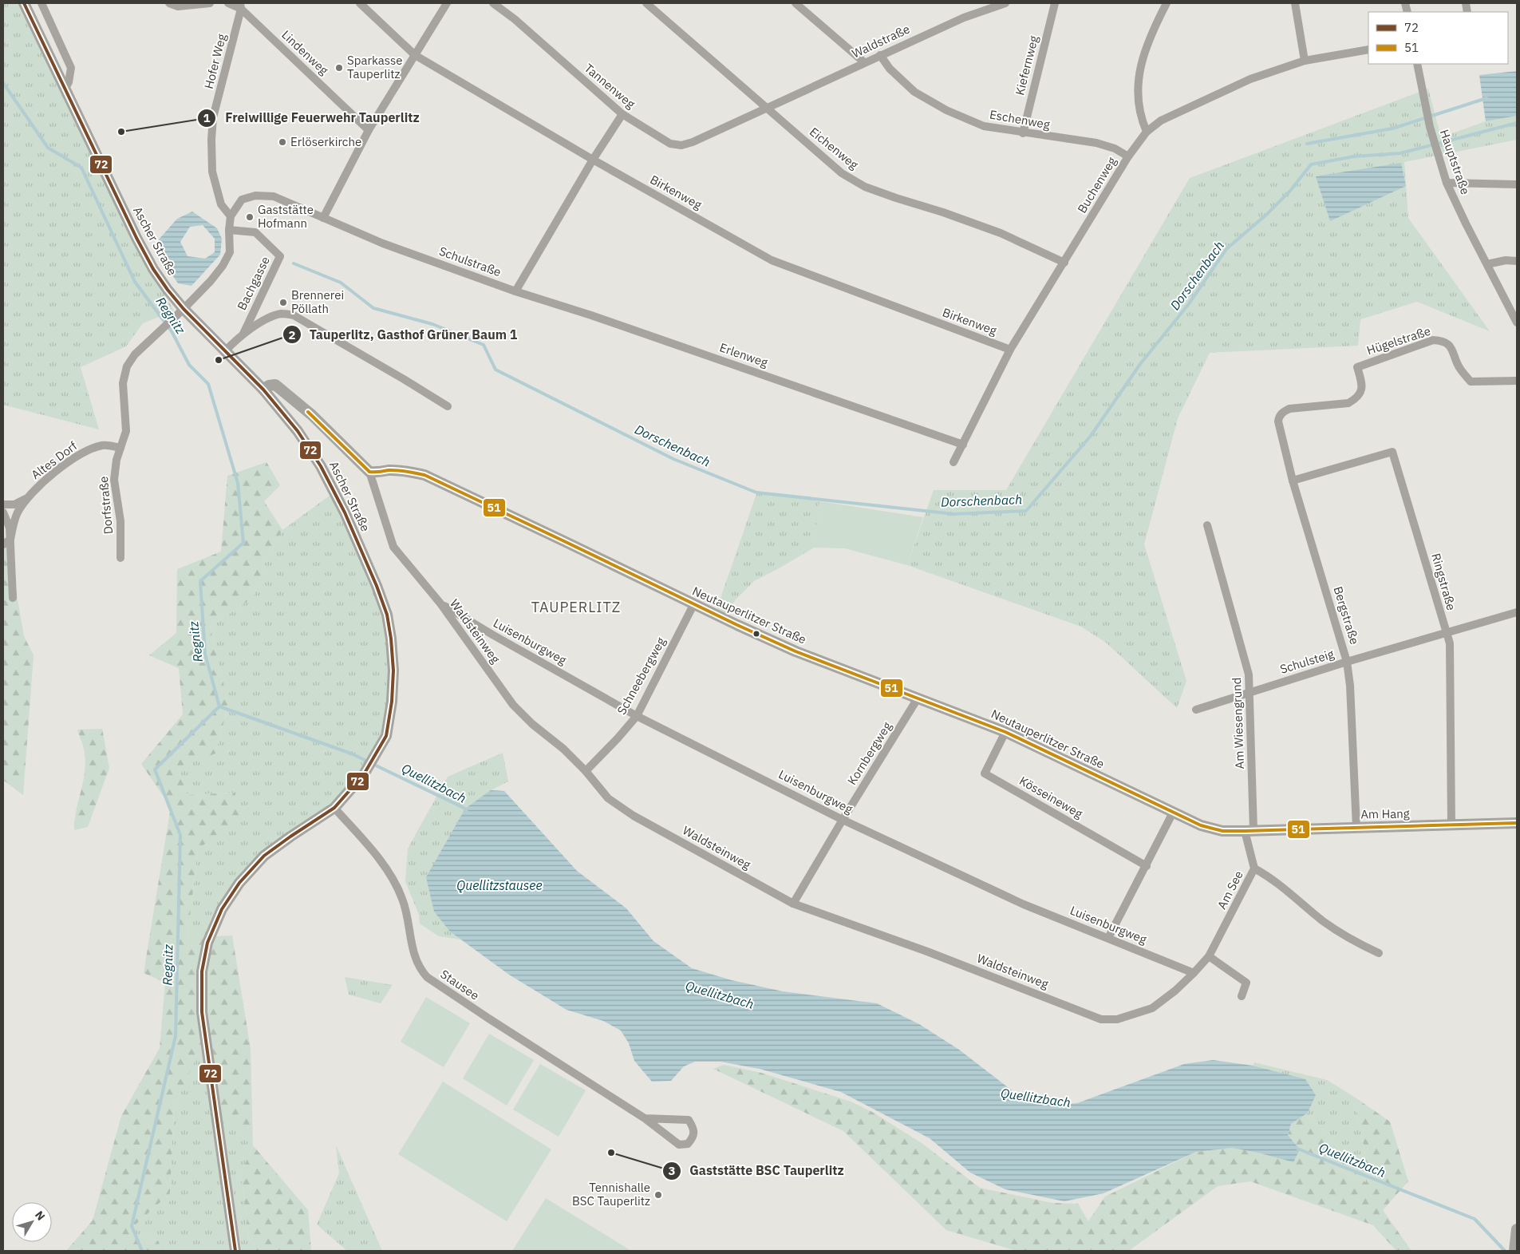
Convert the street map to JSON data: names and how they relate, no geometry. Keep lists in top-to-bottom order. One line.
{"streets":{"street":["Waldstraße","Lindenweg","Hofer Weg","Kiefernweg","Tannenweg","Eschenweg","Eichenweg","Hauptstraße","Buchenweg","Birkenweg","Ascher Straße","Schulstraße","Bachgasse","Hügelstraße","Erlenweg","Altes Dorf","Dorfstraße","Ringstraße","Neutauperlitzer Straße","Bergstraße","Waldsteinweg","Luisenburgweg","Schulsteig","Schneebergweg","Am Wiesengrund","Kornbergweg","Kösseineweg","Am Hang","Am See","Stausee"]},"crossings":[["Waldstraße","Tannenweg"],["Waldstraße","Eschenweg"],["Waldstraße","Eichenweg"],["Lindenweg","Hofer Weg"],["Hofer Weg","Schulstraße"],["Kiefernweg","Eschenweg"],["Tannenweg","Eichenweg"],["Eschenweg","Buchenweg"],["Eichenweg","Buchenweg"],["Buchenweg","Birkenweg"],["Buchenweg","Erlenweg"],["Ascher Straße","Dorfstraße"],["Ascher Straße","Stausee"],["Schulstraße","Erlenweg"],["Hügelstraße","Bergstraße"],["Altes Dorf","Dorfstraße"],["Ringstraße","Bergstraße"],["Ringstraße","Schulsteig"],["Ringstraße","Am Hang"],["Neutauperlitzer Straße","Waldsteinweg"],["Neutauperlitzer Straße","Schneebergweg"],["Neutauperlitzer Straße","Am Wiesengrund"],["Neutauperlitzer Straße","Kornbergweg"],["Neutauperlitzer Straße","Kösseineweg"],["Neutauperlitzer Straße","Am Hang"],["Neutauperlitzer Straße","Am See"],["Bergstraße","Schulsteig"],["Bergstraße","Am Hang"],["Waldsteinweg","Luisenburgweg"],["Waldsteinweg","Schneebergweg"],["Waldsteinweg","Kornbergweg"],["Waldsteinweg","Am See"],["Luisenburgweg","Schneebergweg"],["Luisenburgweg","Kornbergweg"],["Luisenburgweg","Am See"],["Schulsteig","Am Wiesengrund"],["Am Wiesengrund","Am Hang"],["Am Wiesengrund","Am See"],["Am Hang","Am See"]],"districts":["TAUPERLITZ"],"water":["Dorschenbach","Regnitz","Quellitzbach","Quellitzstausee"],"places":["Sparkasse Tauperlitz","Freiwillige Feuerwehr Tauperlitz","Erlöserkirche","Gaststätte Hofmann","Brennerei Pöllath","Tauperlitz, Gasthof Grüner Baum 1","Gaststätte BSC Tauperlitz","Tennishalle BSC Tauperlitz"],"lines":["transit line 72","transit line 51"],"legend":["72","51"],"north":"top right"}
